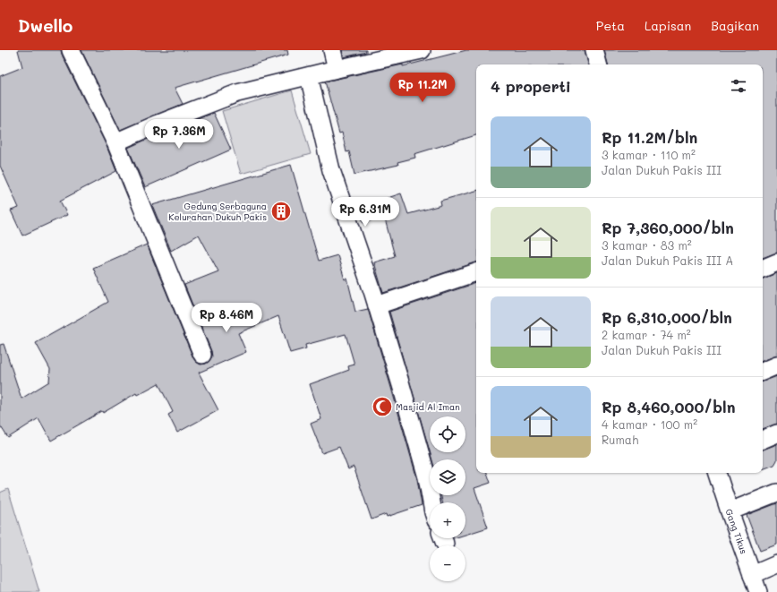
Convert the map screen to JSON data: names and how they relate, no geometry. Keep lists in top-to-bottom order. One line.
{"streets":{"street":["Gang Tikus"]},"places":{"building":["Gedung Serbaguna Kelurahan Dukuh Pakis"],"mosque":["Masjid Al Iman"]},"page":{"header":"Dwello","nav":["Peta","Lapisan","Bagikan"],"heading":"4 properti","price":["Rp 11.2M","Rp 7.36M","Rp 6.31M","Rp 8.46M"],"list":[{"name":"Rp 11.2M/bln","note":"3 kamar · 110 m² · Jalan Dukuh Pakis III"},{"name":"Rp 7,360,000/bln","note":"3 kamar · 83 m² · Jalan Dukuh Pakis III A"},{"name":"Rp 6,310,000/bln","note":"2 kamar · 74 m² · Jalan Dukuh Pakis III"},{"name":"Rp 8,460,000/bln","note":"4 kamar · 100 m² · Rumah"}],"map_buttons":["+","−"]}}
